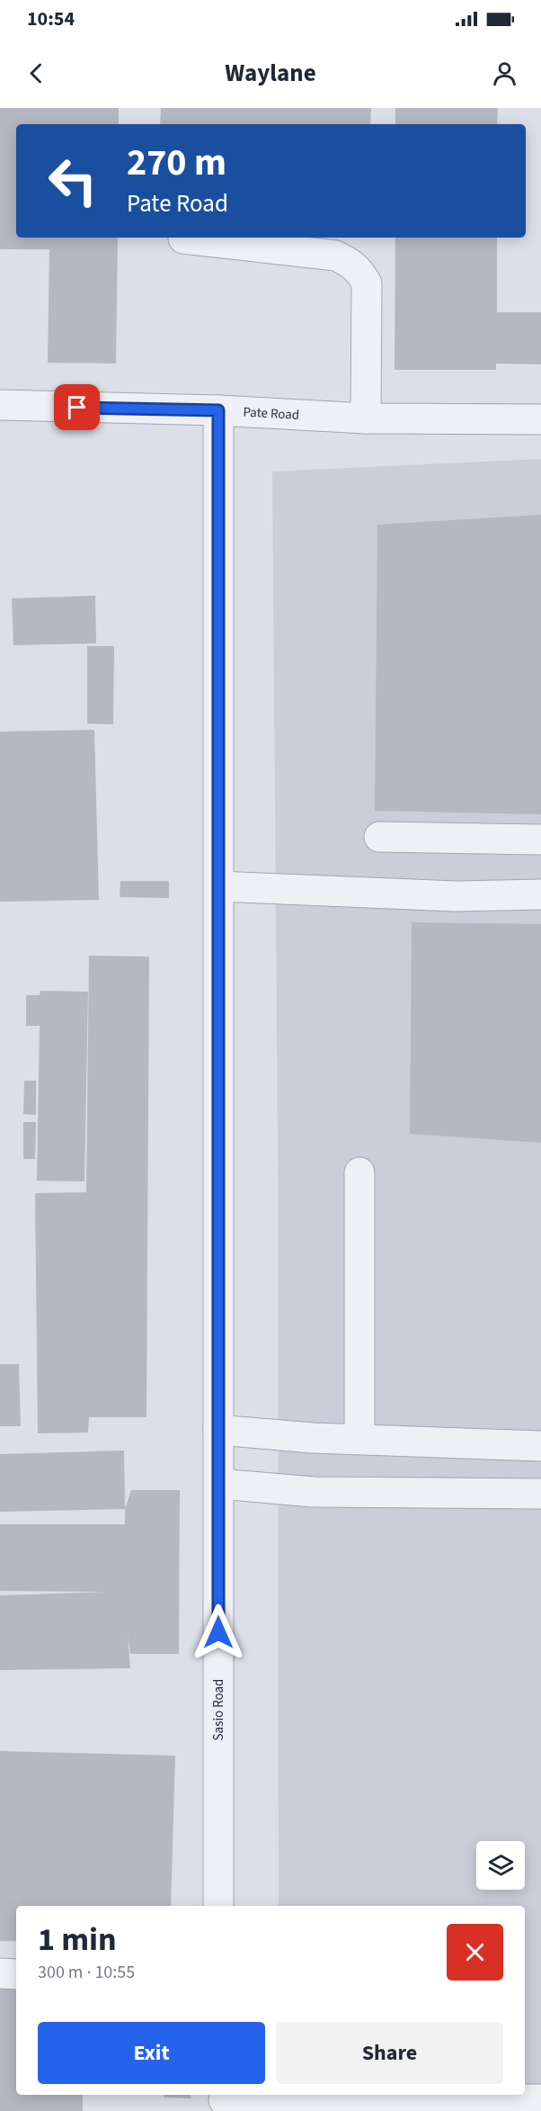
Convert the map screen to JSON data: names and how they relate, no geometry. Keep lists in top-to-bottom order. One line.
{"streets":{"street":["Pate Road","Sasio Road"]},"crossings":[["Pate Road","Sasio Road"]],"page":{"status":"10:54","header":"Waylane","turn":["270 m","Pate Road"],"heading":["1 min","300 m · 10:55"],"buttons":["Exit","Share"]}}
